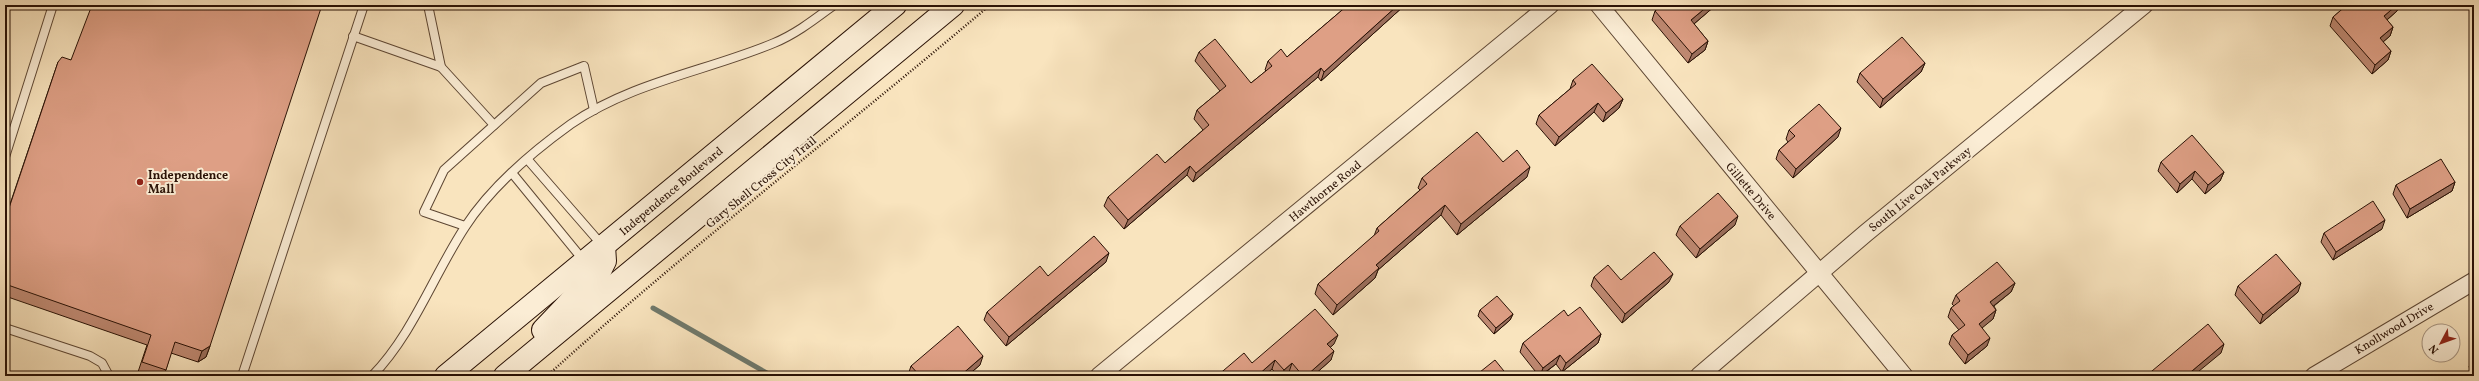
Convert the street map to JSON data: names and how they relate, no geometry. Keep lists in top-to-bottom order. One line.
{"streets":{"main road":["Independence Boulevard"],"street":["South Live Oak Parkway","Hawthorne Road","Gillette Drive","Knollwood Drive"],"path":["Gary Shell Cross City Trail"]},"crossings":[["South Live Oak Parkway","Gillette Drive"]],"places":["Independence Mall"],"north":"bottom left"}
